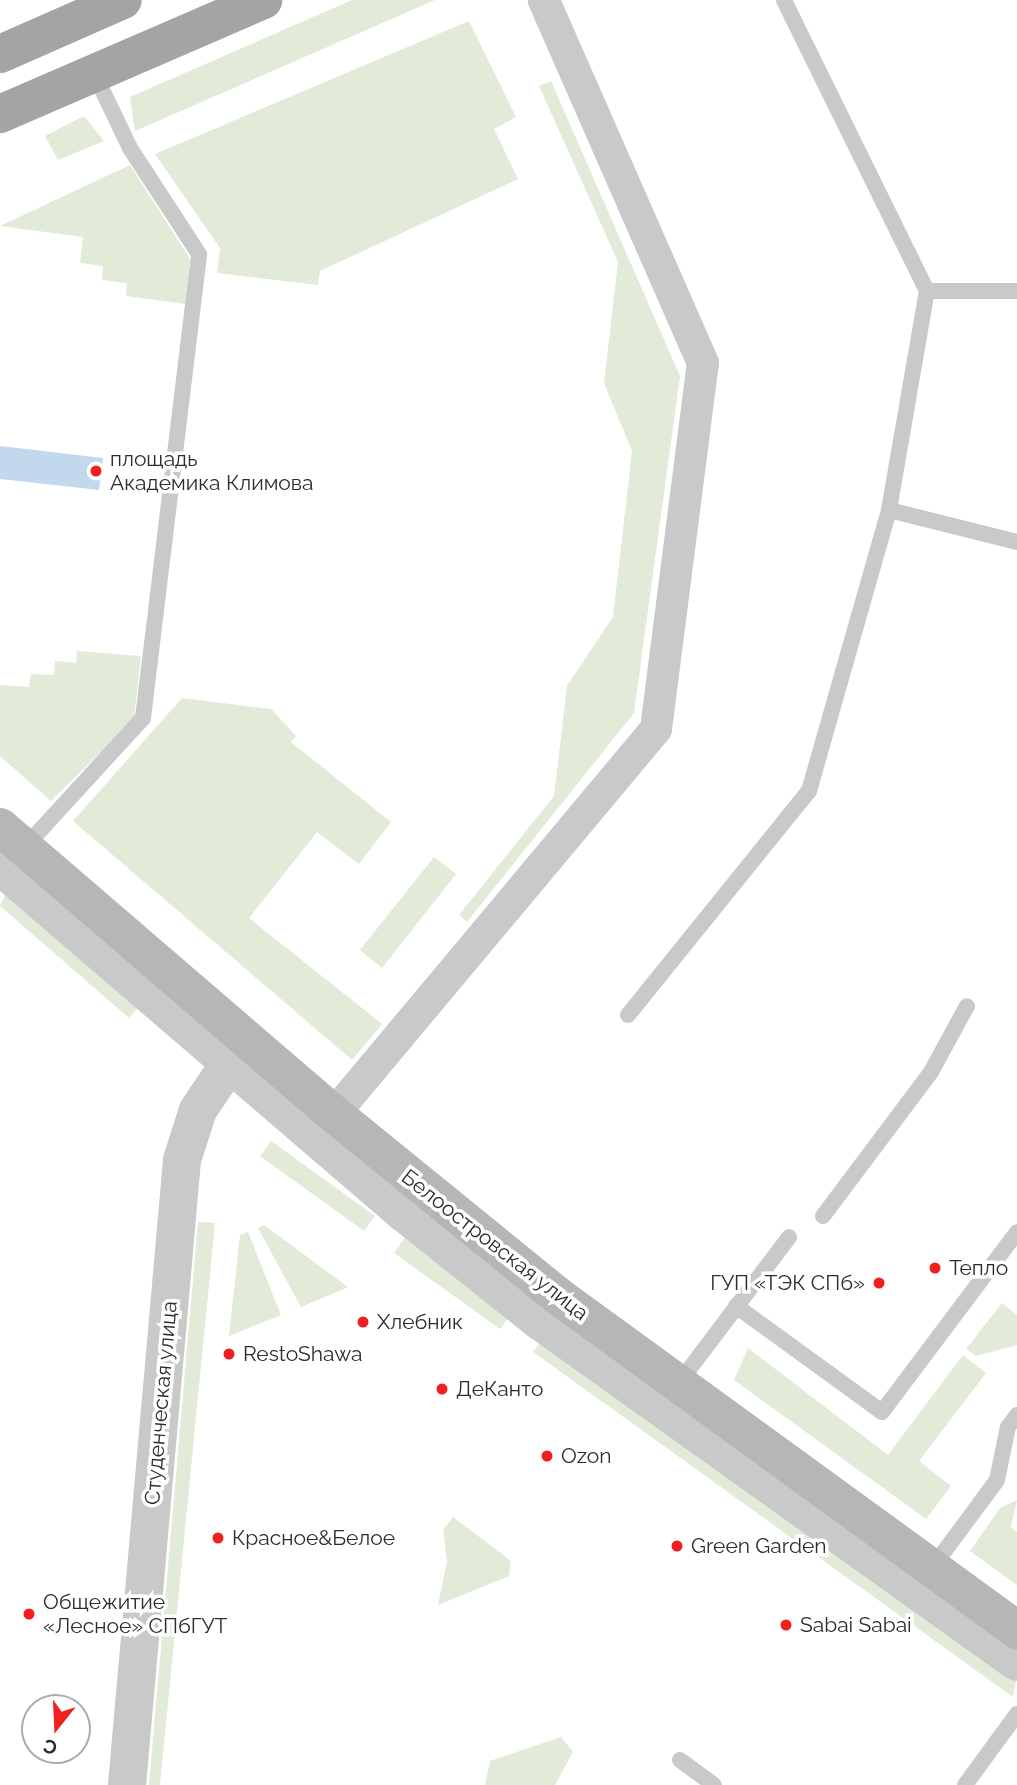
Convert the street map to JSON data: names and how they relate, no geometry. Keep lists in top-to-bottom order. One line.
{"streets":{"main road":["Белоостровская улица"],"street":["Студенческая улица"]},"crossings":[["Белоостровская улица","Студенческая улица"]],"places":["площадь Академика Климова","Тепло","ГУП «ТЭК СПб»","Хлебник","RestoShawa","ДеКанто","Ozon","Красное&Белое","Green Garden","Общежитие «Лесное» СПбГУТ","Sabai Sabai"],"north":"bottom"}
